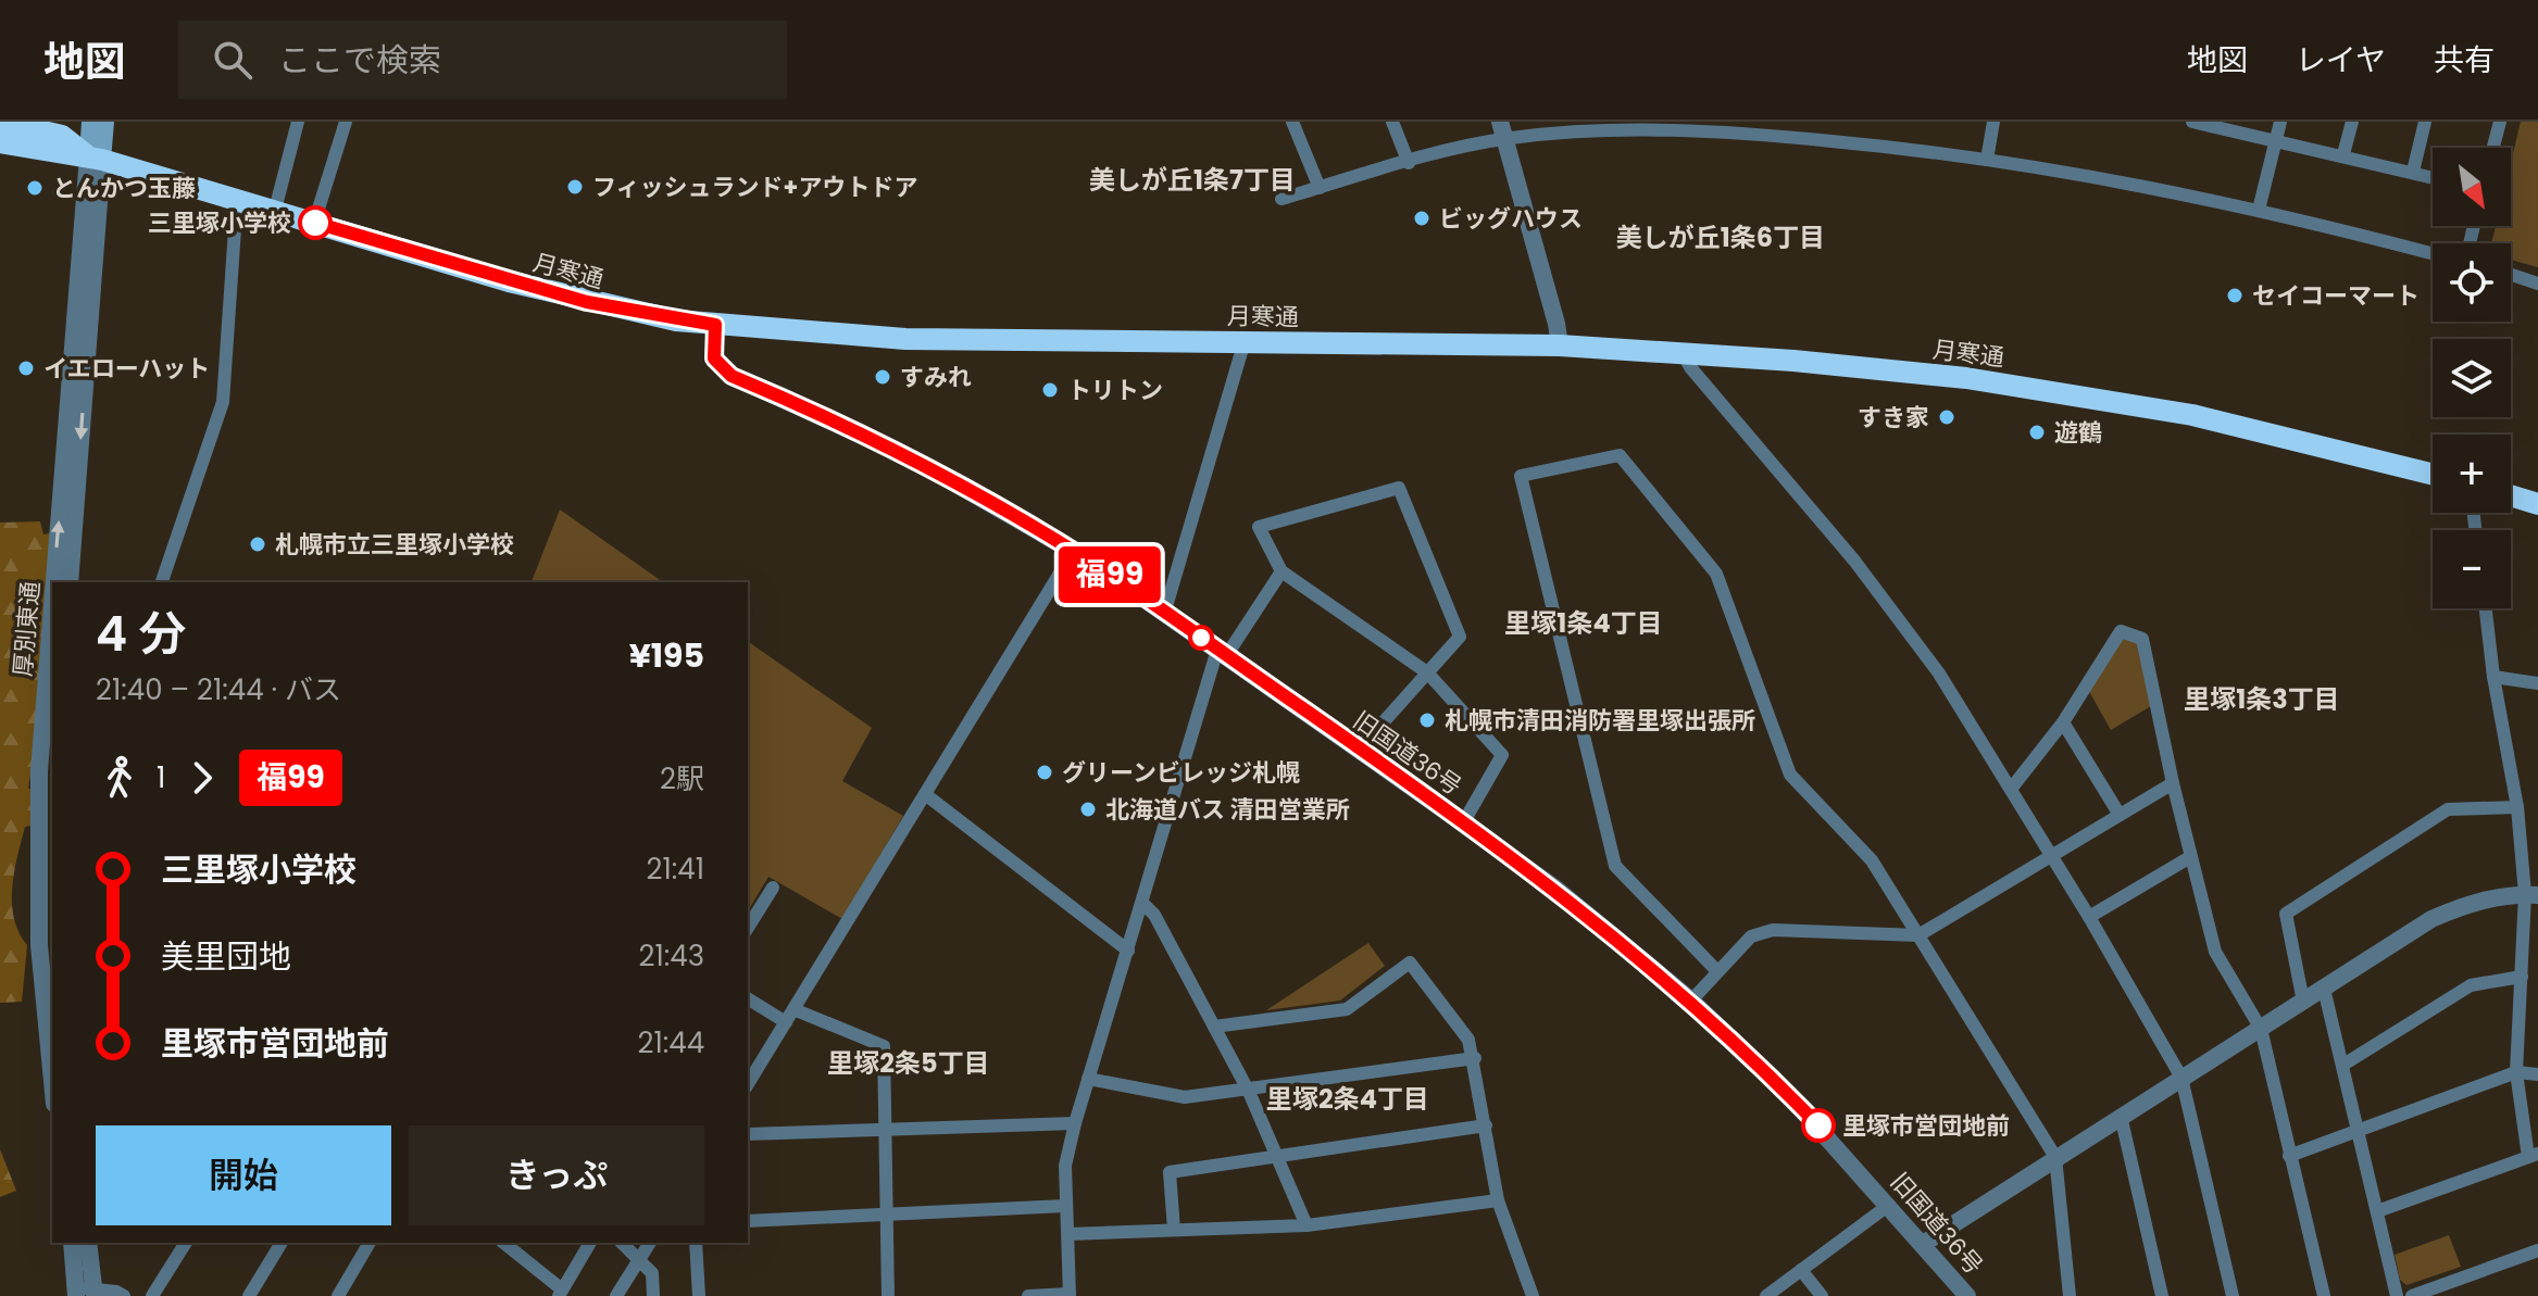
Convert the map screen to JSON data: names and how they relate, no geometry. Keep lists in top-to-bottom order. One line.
{"streets":{"highway":["月寒通"],"street":["厚別東通","旧国道36号"]},"crossings":[["月寒通","厚別東通"],["月寒通","旧国道36号"]],"districts":["美しが丘1条7丁目","美しが丘1条6丁目","里塚1条4丁目","里塚1条3丁目","里塚2条5丁目","里塚2条4丁目"],"places":["フィッシュランド+アウトドア","とんかつ玉藤","ビッグハウス","三里塚小学校","セイコーマート","イエローハット","すみれ","トリトン","すき家","遊鶴","札幌市立三里塚小学校","札幌市清田消防署里塚出張所","グリーンビレッジ札幌","北海道バス 清田営業所","里塚市営団地前"],"lines":["bus line 福99"],"north":"bottom right","page":{"header":"地図","search":"ここで検索","nav":["地図","レイヤ","共有"],"on_map":"福99","map_buttons":["+","−"],"heading":["4 分","21:40 – 21:44 · バス","¥195"],"legs":["1","福99","2駅"],"list":[{"name":"三里塚小学校","value":"21:41"},{"name":"美里団地","value":"21:43"},{"name":"里塚市営団地前","value":"21:44"}],"buttons":["開始","きっぷ"]}}
